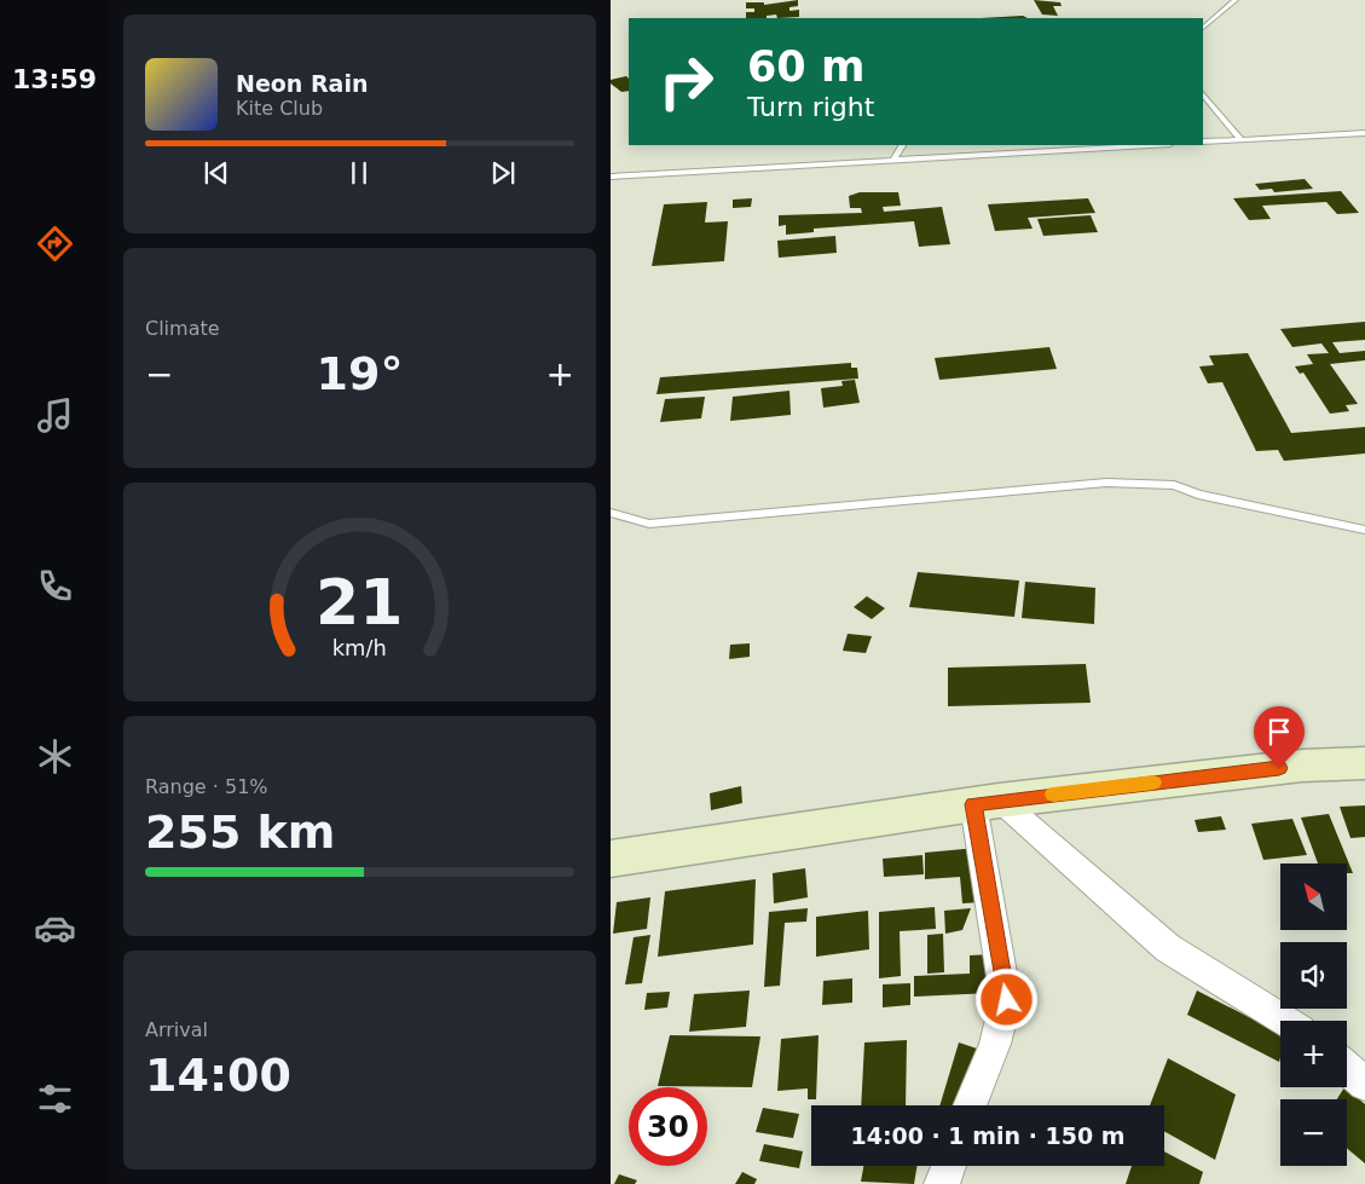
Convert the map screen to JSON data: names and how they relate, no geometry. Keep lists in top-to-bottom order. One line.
{"north":"top left","page":{"tabs":"13:59","turn":["60 m","Turn right"],"song":["Neon Rain","Kite Club"],"tile":["Climate",["Range · 51%","255 km"],["Arrival","14:00"]],"heat":["−","19°","+"],"map_buttons":["+","−"],"limit":"30","trip":"14:00 · 1 min · 150 m","gauge":["21","km/h"]}}
